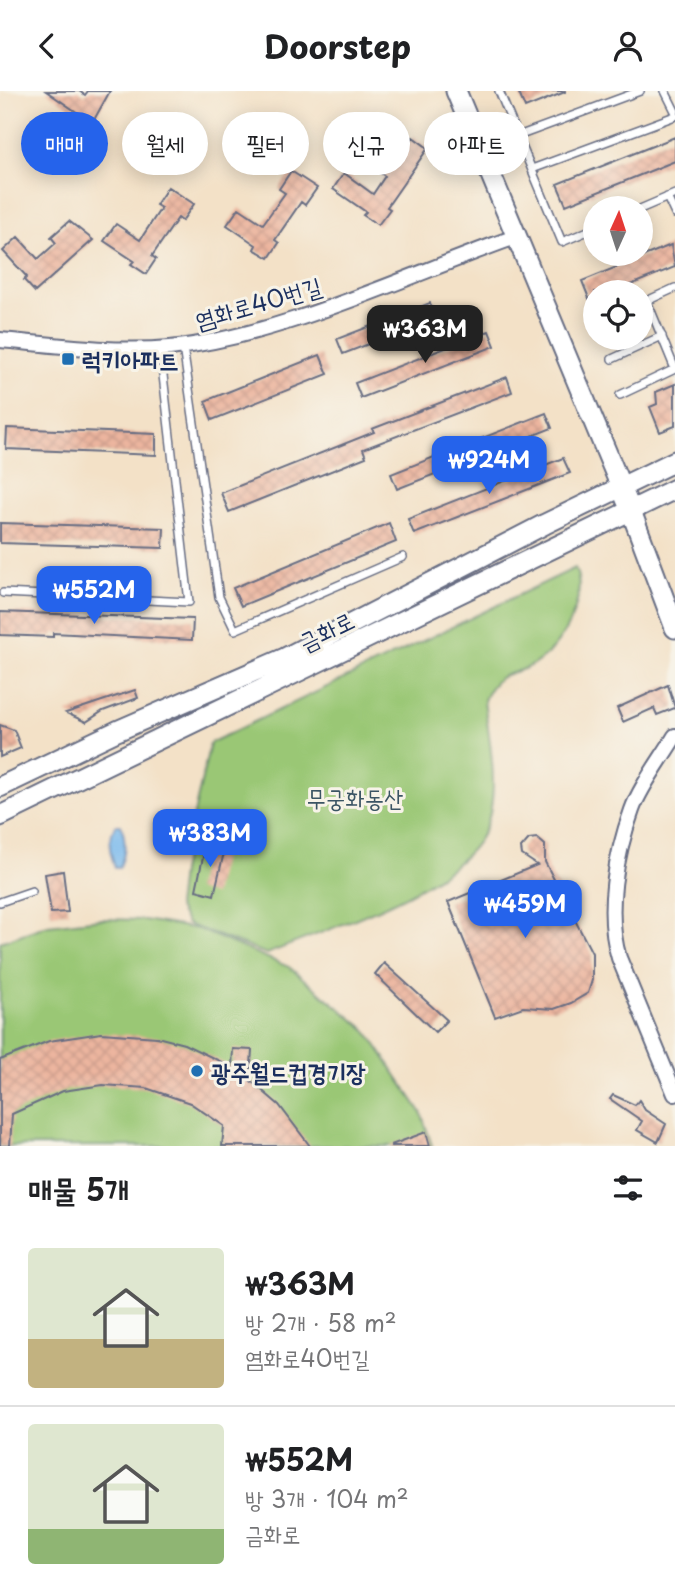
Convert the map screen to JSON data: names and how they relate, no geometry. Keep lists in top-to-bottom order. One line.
{"streets":{"main road":["금화로"],"street":["염화로40번길"]},"parks":["무궁화동산"],"places":{"transit":["럭키아파트"],"other":["광주월드컵경기장"]},"north":"top","page":{"header":"Doorstep","chip":["매매","월세","필터","신규","아파트"],"price":["₩363M","₩924M","₩552M","₩383M","₩459M"],"heading":"매물 5개","list":[{"name":"₩363M","note":"방 2개 · 58 m² · 염화로40번길"},{"name":"₩552M","note":"방 3개 · 104 m² · 금화로"}]}}
